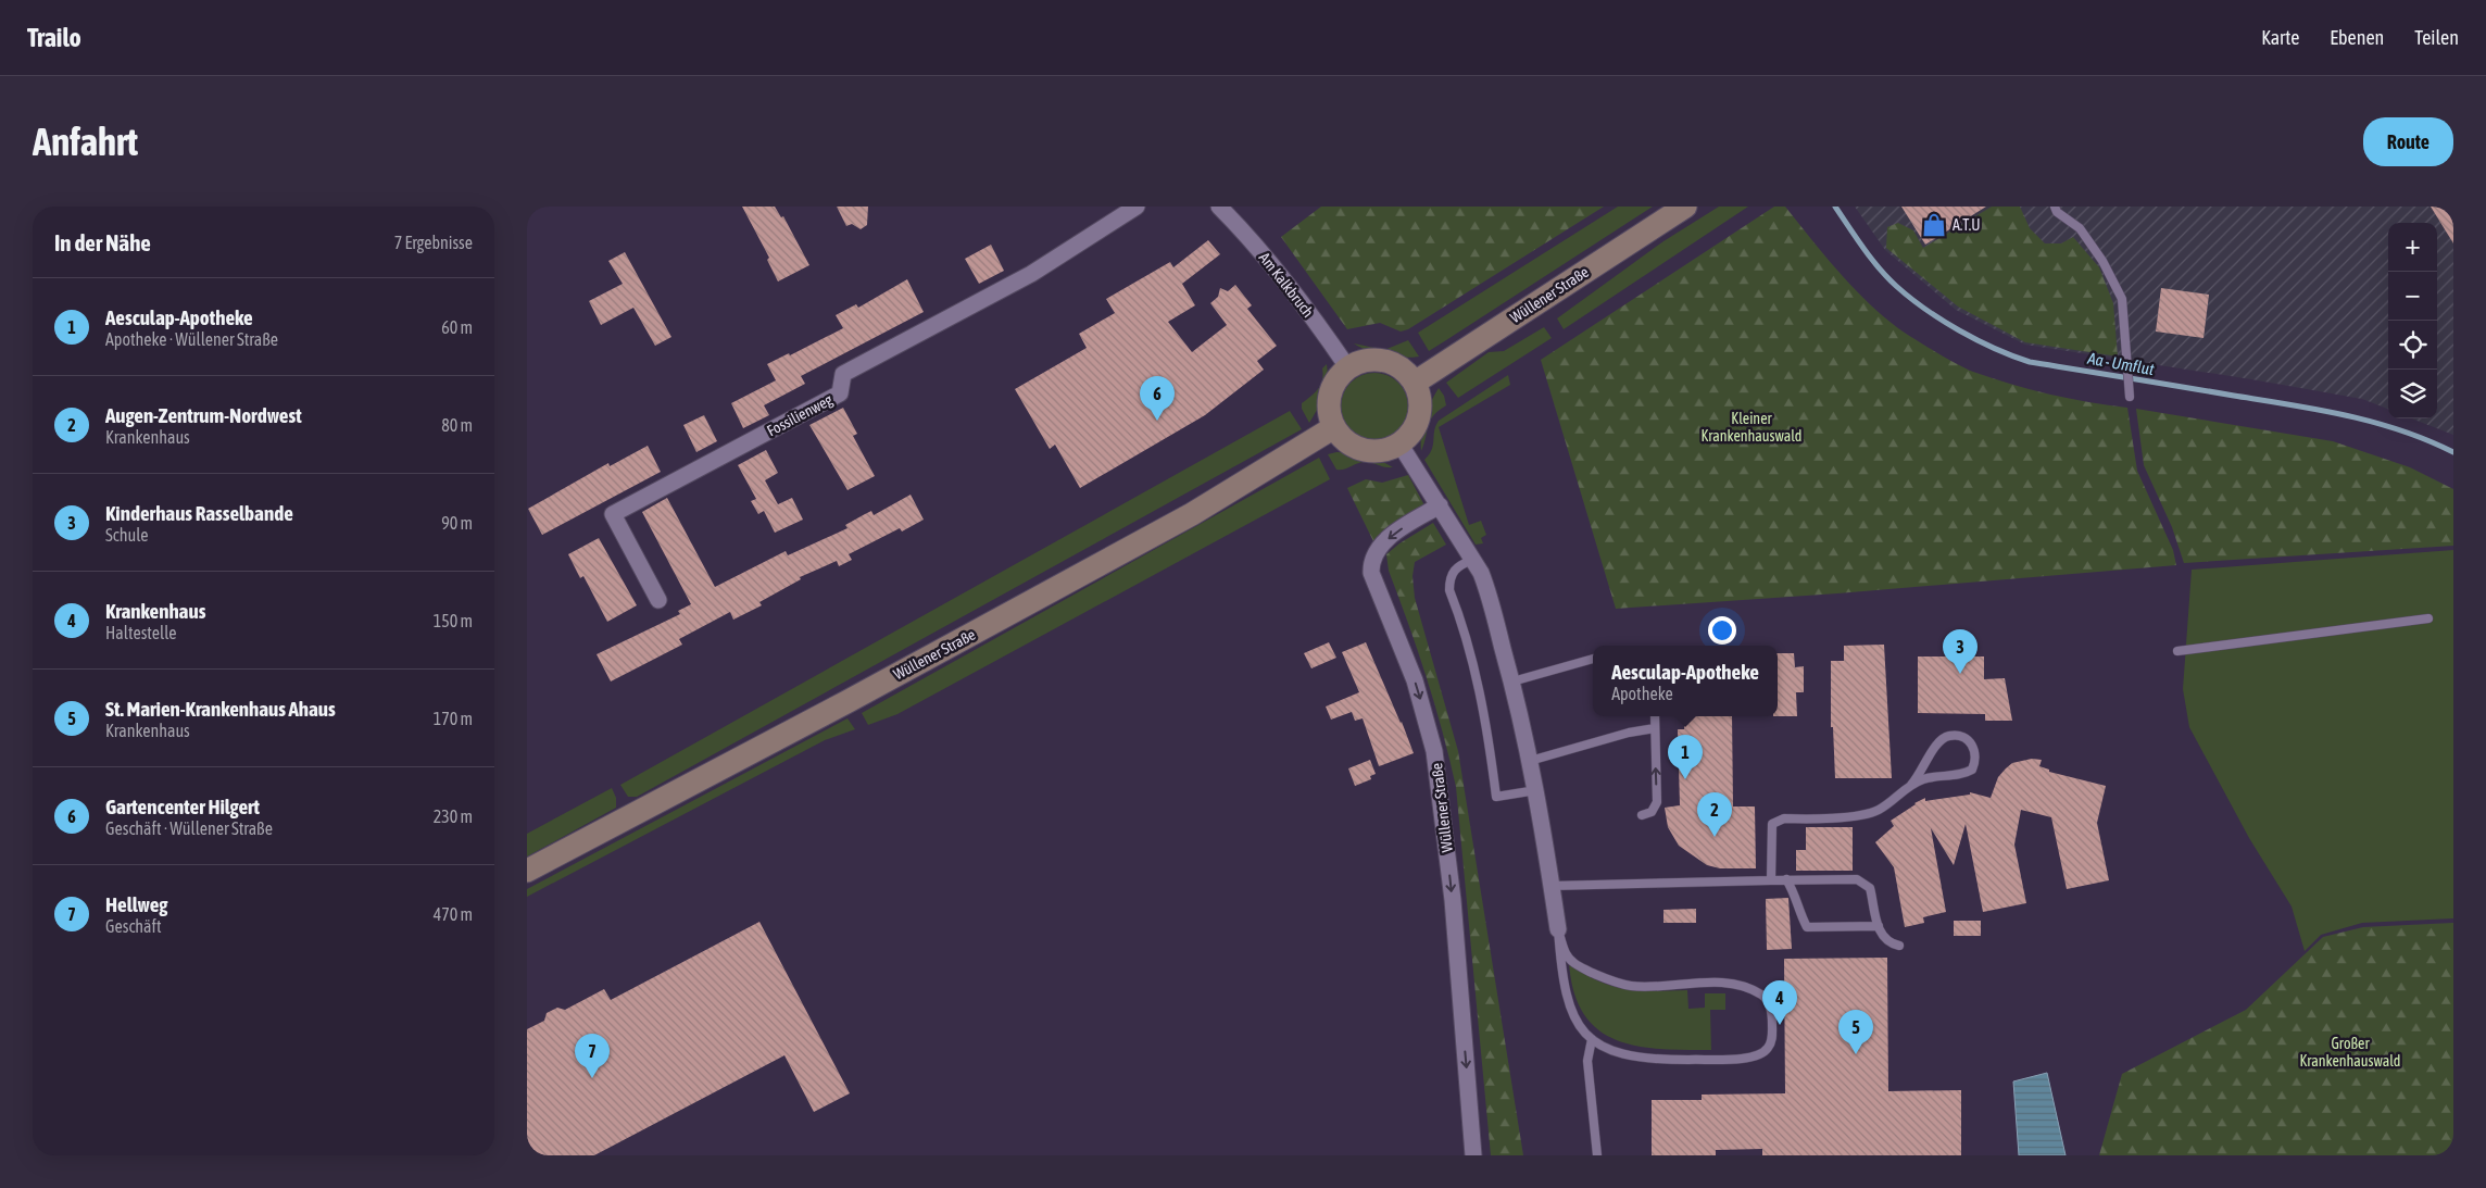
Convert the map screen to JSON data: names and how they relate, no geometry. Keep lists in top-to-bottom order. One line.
{"streets":{"main road":["Wüllener Straße"],"street":["Am Kalkbruch","Fossilienweg"]},"crossings":[["Am Kalkbruch","Wüllener Straße"]],"water":["Aa - Umflut"],"parks":["Kleiner Krankenhauswald","Großer Krankenhauswald"],"places":{"shop":["A.T.U"]},"page":{"header":"Trailo","nav":["Karte","Ebenen","Teilen"],"buttons":"Route","title":"Anfahrt","heading":["In der Nähe","7 Ergebnisse"],"map_buttons":["+","−"],"list":[{"mark":"1","name":"Aesculap-Apotheke","note":"Apotheke · Wüllener Straße","value":"60 m"},{"mark":"2","name":"Augen-Zentrum-Nordwest","note":"Krankenhaus","value":"80 m"},{"mark":"3","name":"Kinderhaus Rasselbande","note":"Schule","value":"90 m"},{"mark":"4","name":"Krankenhaus","note":"Haltestelle","value":"150 m"},{"mark":"5","name":"St. Marien-Krankenhaus Ahaus","note":"Krankenhaus","value":"170 m"},{"mark":"6","name":"Gartencenter Hilgert","note":"Geschäft · Wüllener Straße","value":"230 m"},{"mark":"7","name":"Hellweg","note":"Geschäft","value":"470 m"}],"pins":["6","3","1","2","4","5","7"],"popup":["Aesculap-Apotheke","Apotheke"]}}
